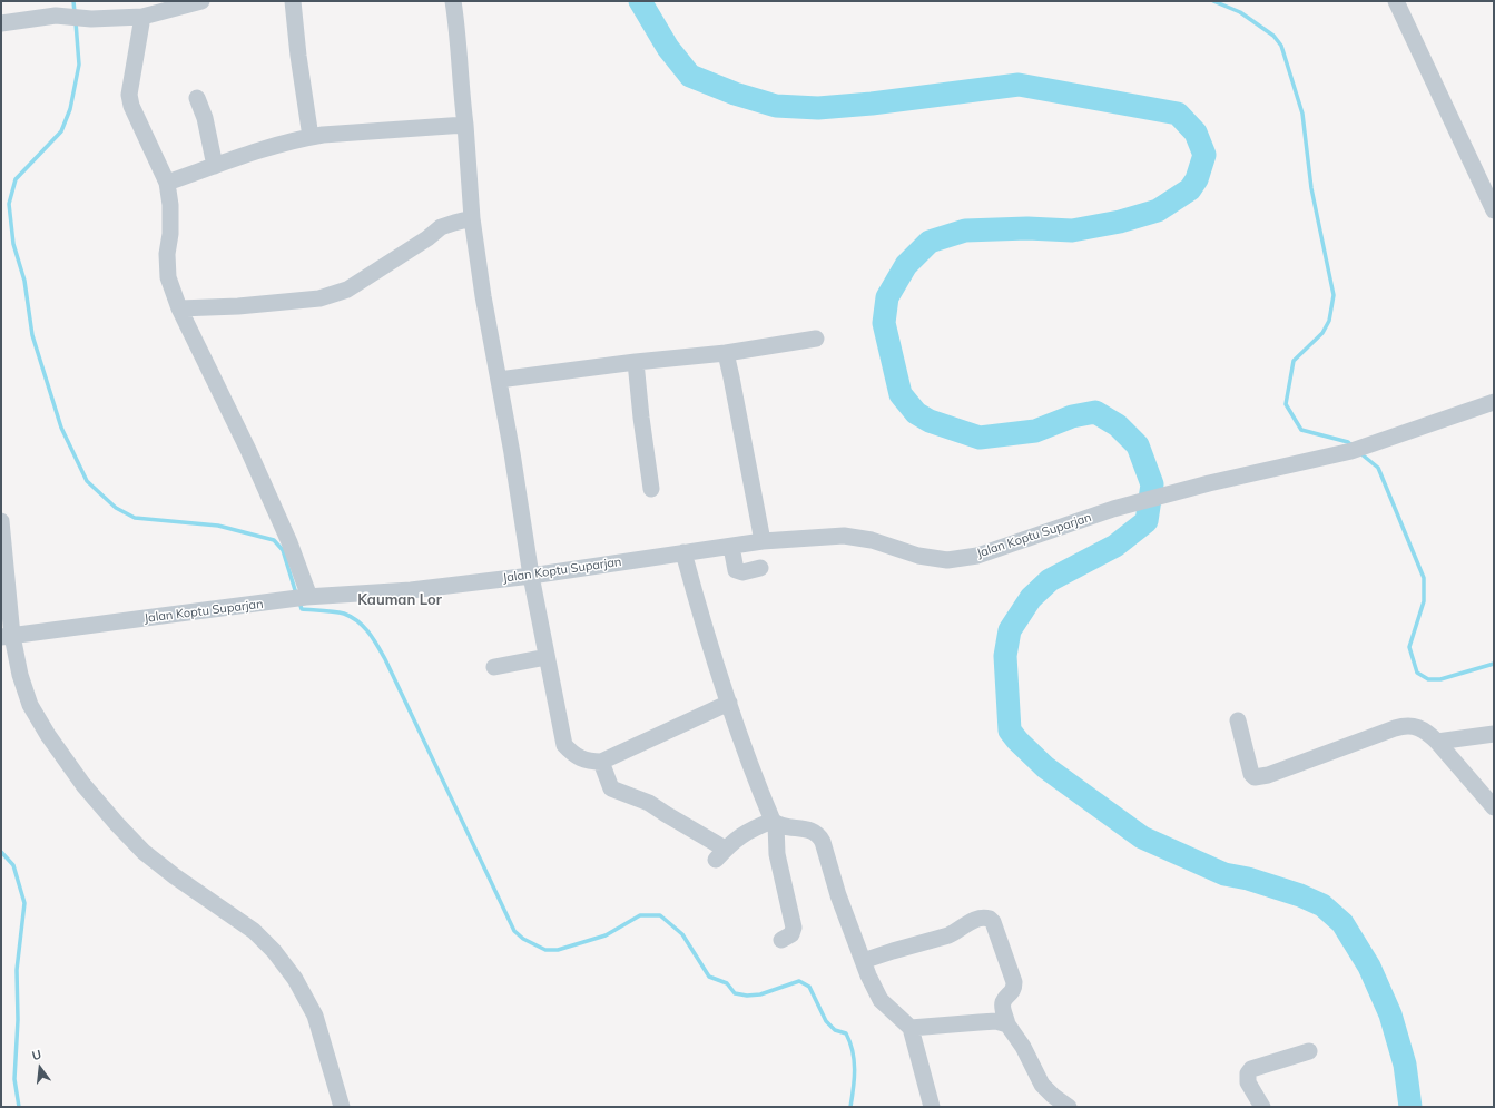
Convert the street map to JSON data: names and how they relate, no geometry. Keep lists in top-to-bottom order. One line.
{"streets":{"street":["Jalan Koptu Suparjan"]},"districts":["Kauman Lor"],"north":"top"}
